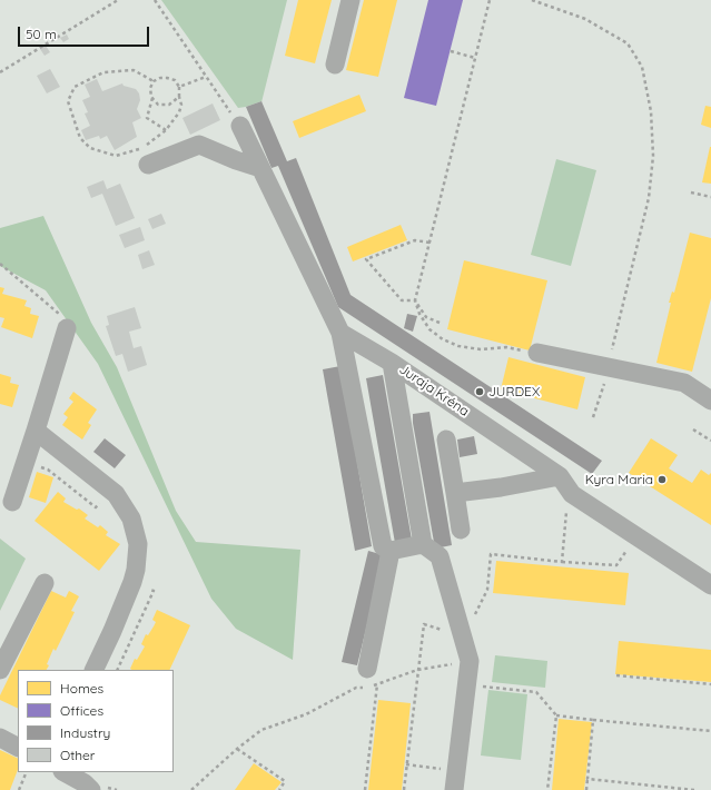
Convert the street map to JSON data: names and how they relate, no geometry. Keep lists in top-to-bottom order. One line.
{"streets":{"street":["Juraja Kréna"]},"places":["JURDEX","Kyra Maria"],"legend":["Homes","Offices","Industry","Other"],"scale_bar":"50 m"}
